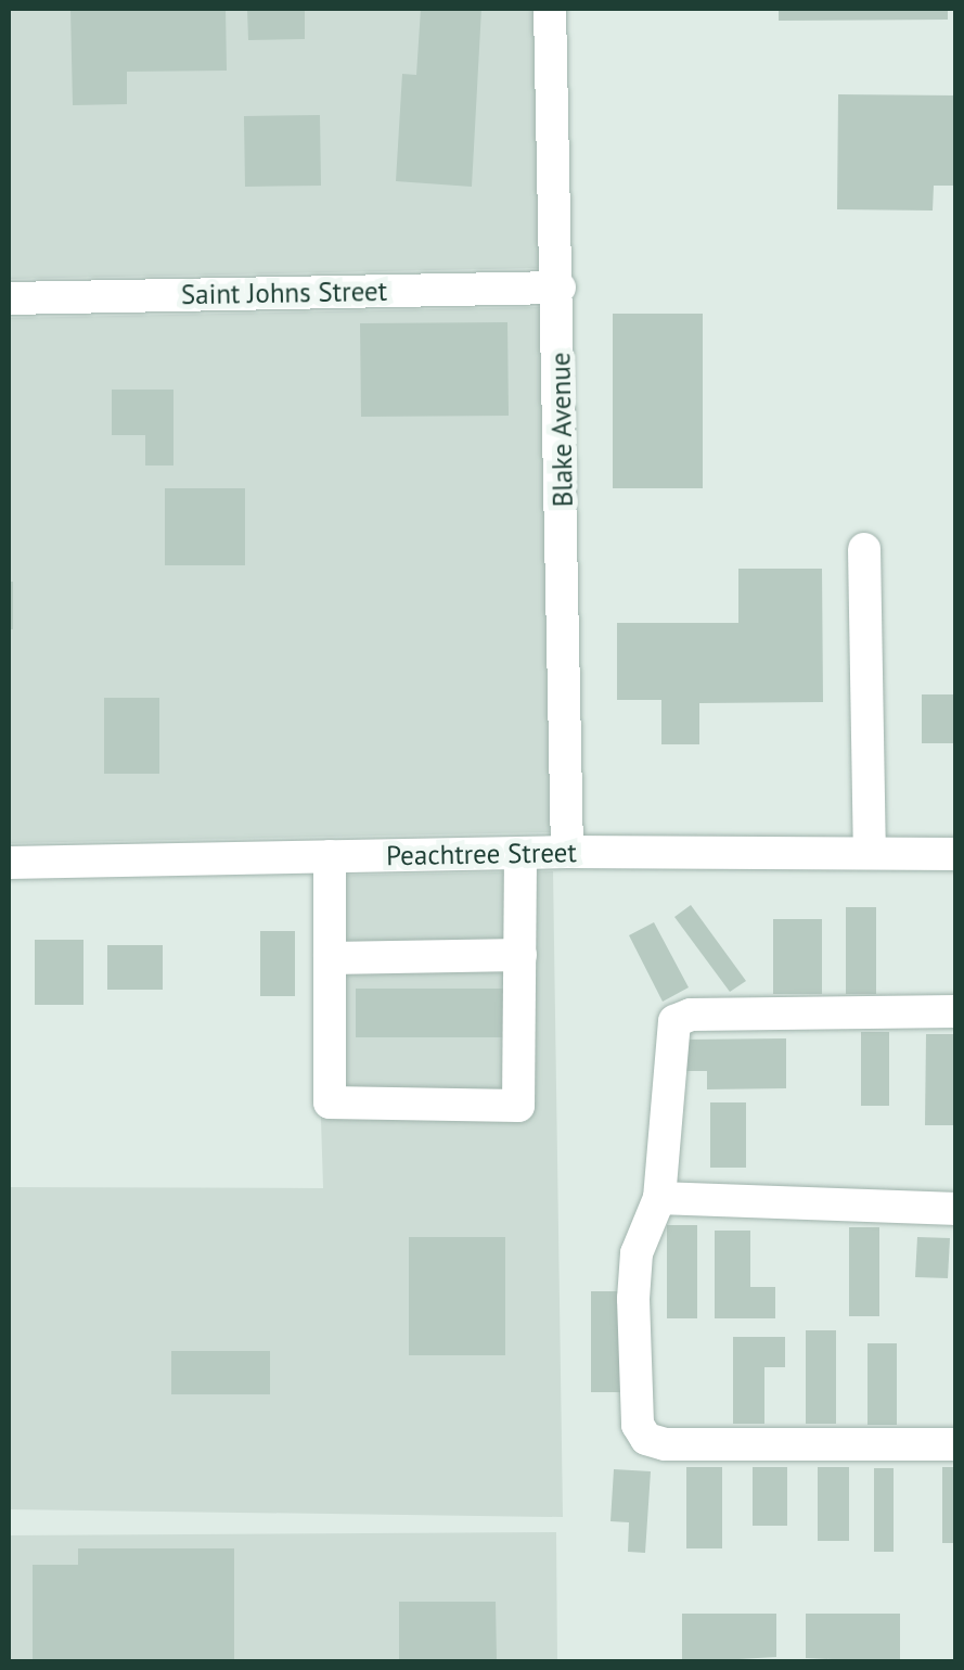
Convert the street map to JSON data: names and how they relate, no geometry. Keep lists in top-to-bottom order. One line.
{"streets":{"street":["Saint Johns Street","Blake Avenue","Peachtree Street"]},"crossings":[["Saint Johns Street","Blake Avenue"],["Blake Avenue","Peachtree Street"]]}
